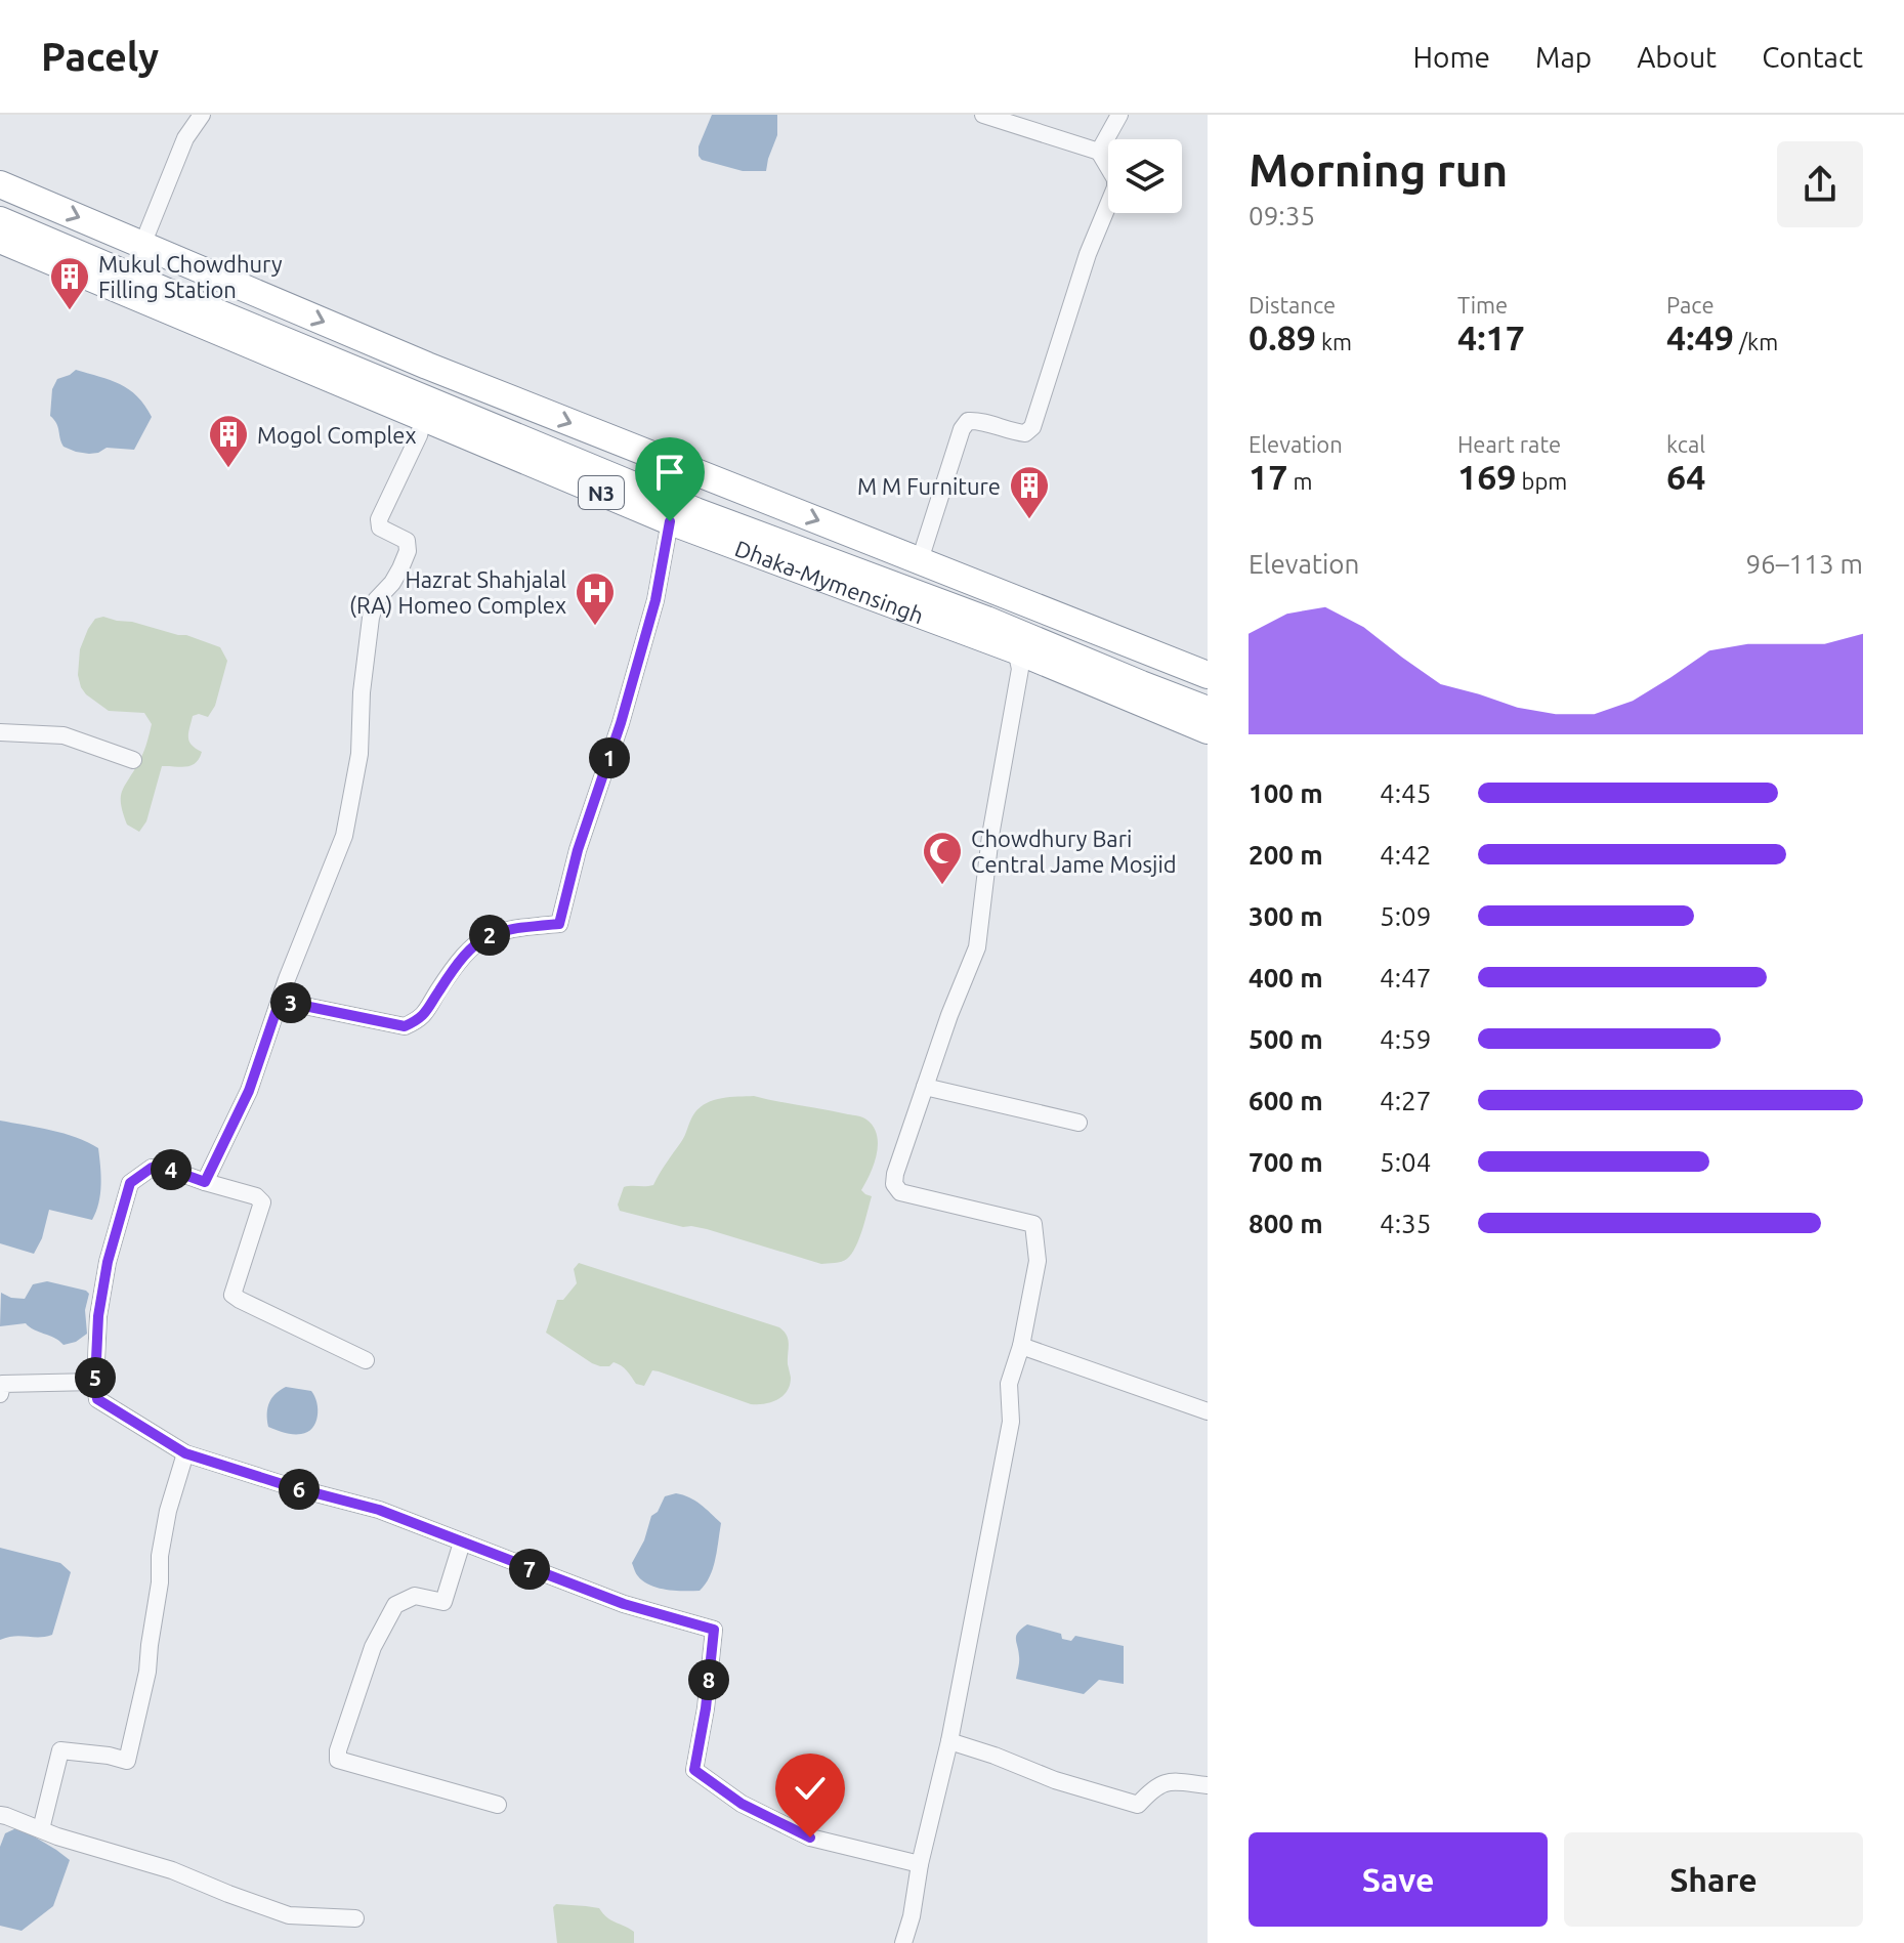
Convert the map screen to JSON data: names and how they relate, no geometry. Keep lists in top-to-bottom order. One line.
{"streets":{"highway":["N3","Dhaka-Mymensingh"]},"places":{"building":["Mukul Chowdhury Filling Station","Mogol Complex","M M Furniture"],"hospital":["Hazrat Shahjalal (RA) Homeo Complex"],"mosque":["Chowdhury Bari Central Jame Mosjid"]},"page":{"header":"Pacely","nav":["Home","Map","About","Contact"],"heading":["Morning run","09:35"],"stats":[["Distance","0.89 km"],["Time","4:17"],["Pace","4:49 /km"],["Elevation","17 m"],["Heart rate","169 bpm"],["kcal","64"]],"chart":["Elevation","96–113 m"],"pins":["1","2","3","4","5","6","7","8"],"list":[{"name":"100 m","note":"4:45"},{"name":"200 m","note":"4:42"},{"name":"300 m","note":"5:09"},{"name":"400 m","note":"4:47"},{"name":"500 m","note":"4:59"},{"name":"600 m","note":"4:27"},{"name":"700 m","note":"5:04"},{"name":"800 m","note":"4:35"}],"buttons":["Save","Share"]}}
